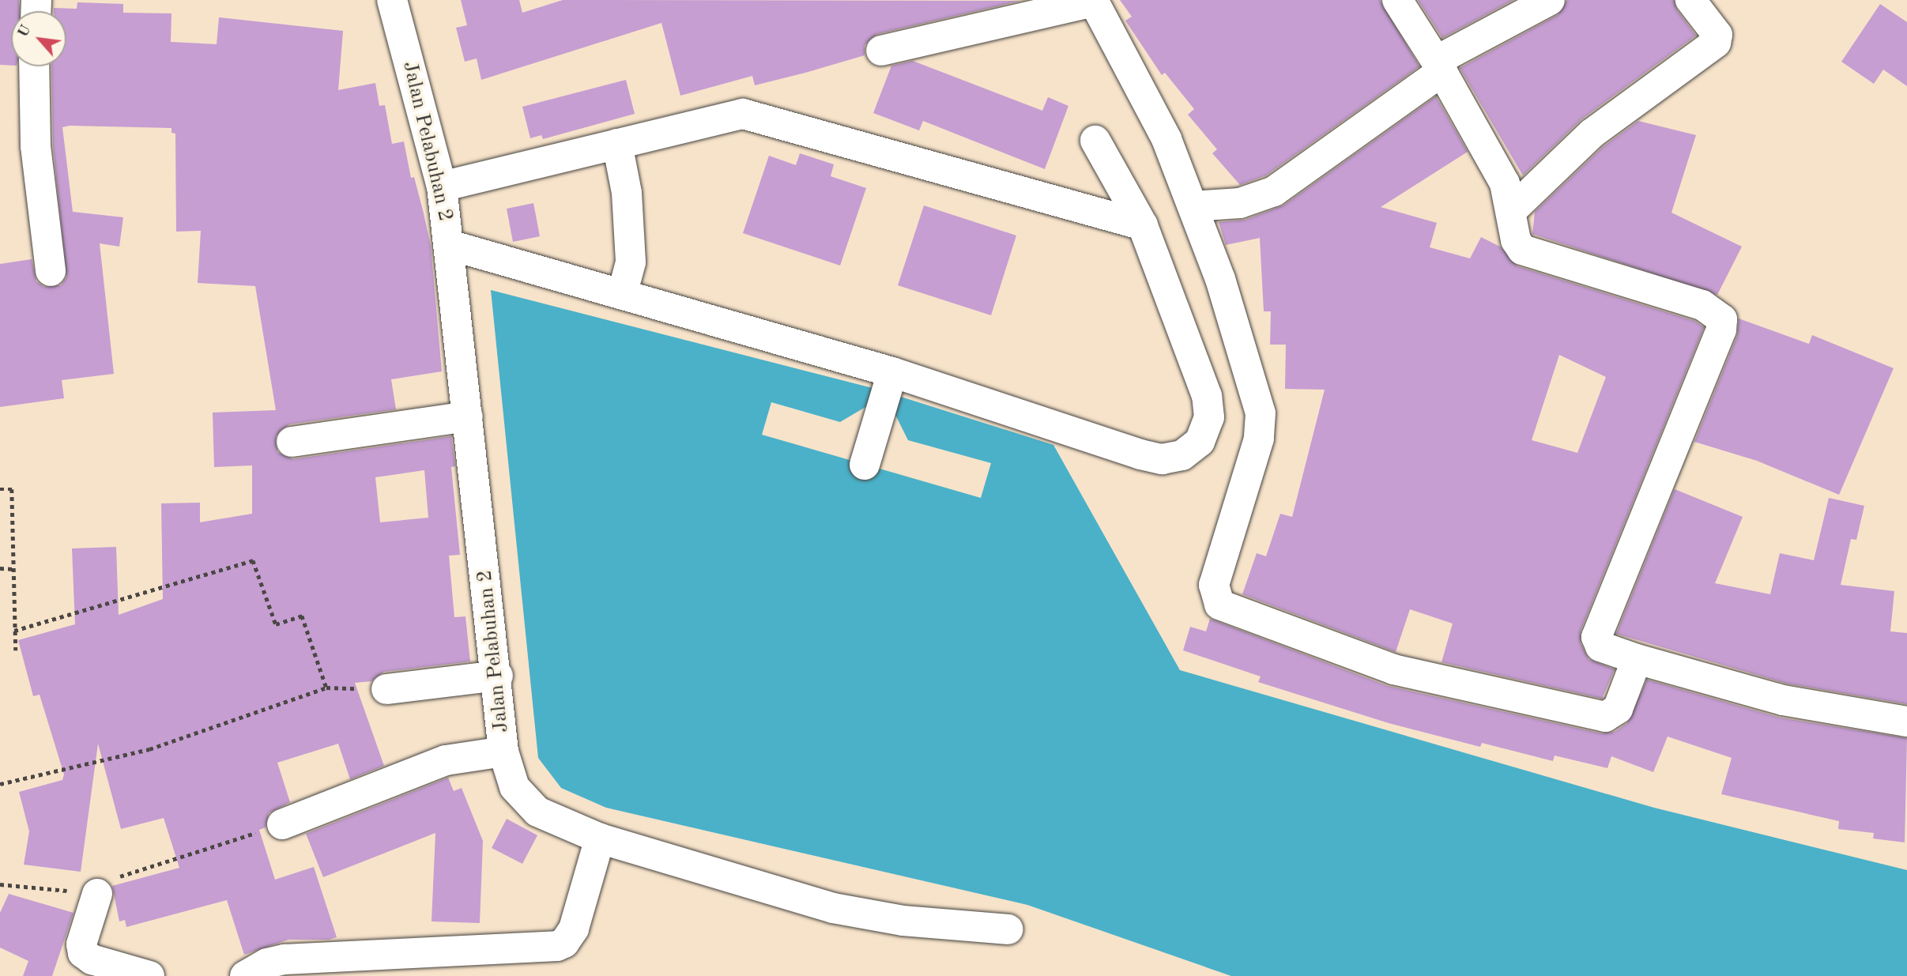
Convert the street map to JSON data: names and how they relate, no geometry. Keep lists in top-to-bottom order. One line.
{"streets":{"street":["Jalan Pelabuhan 2"]},"north":"top left"}
